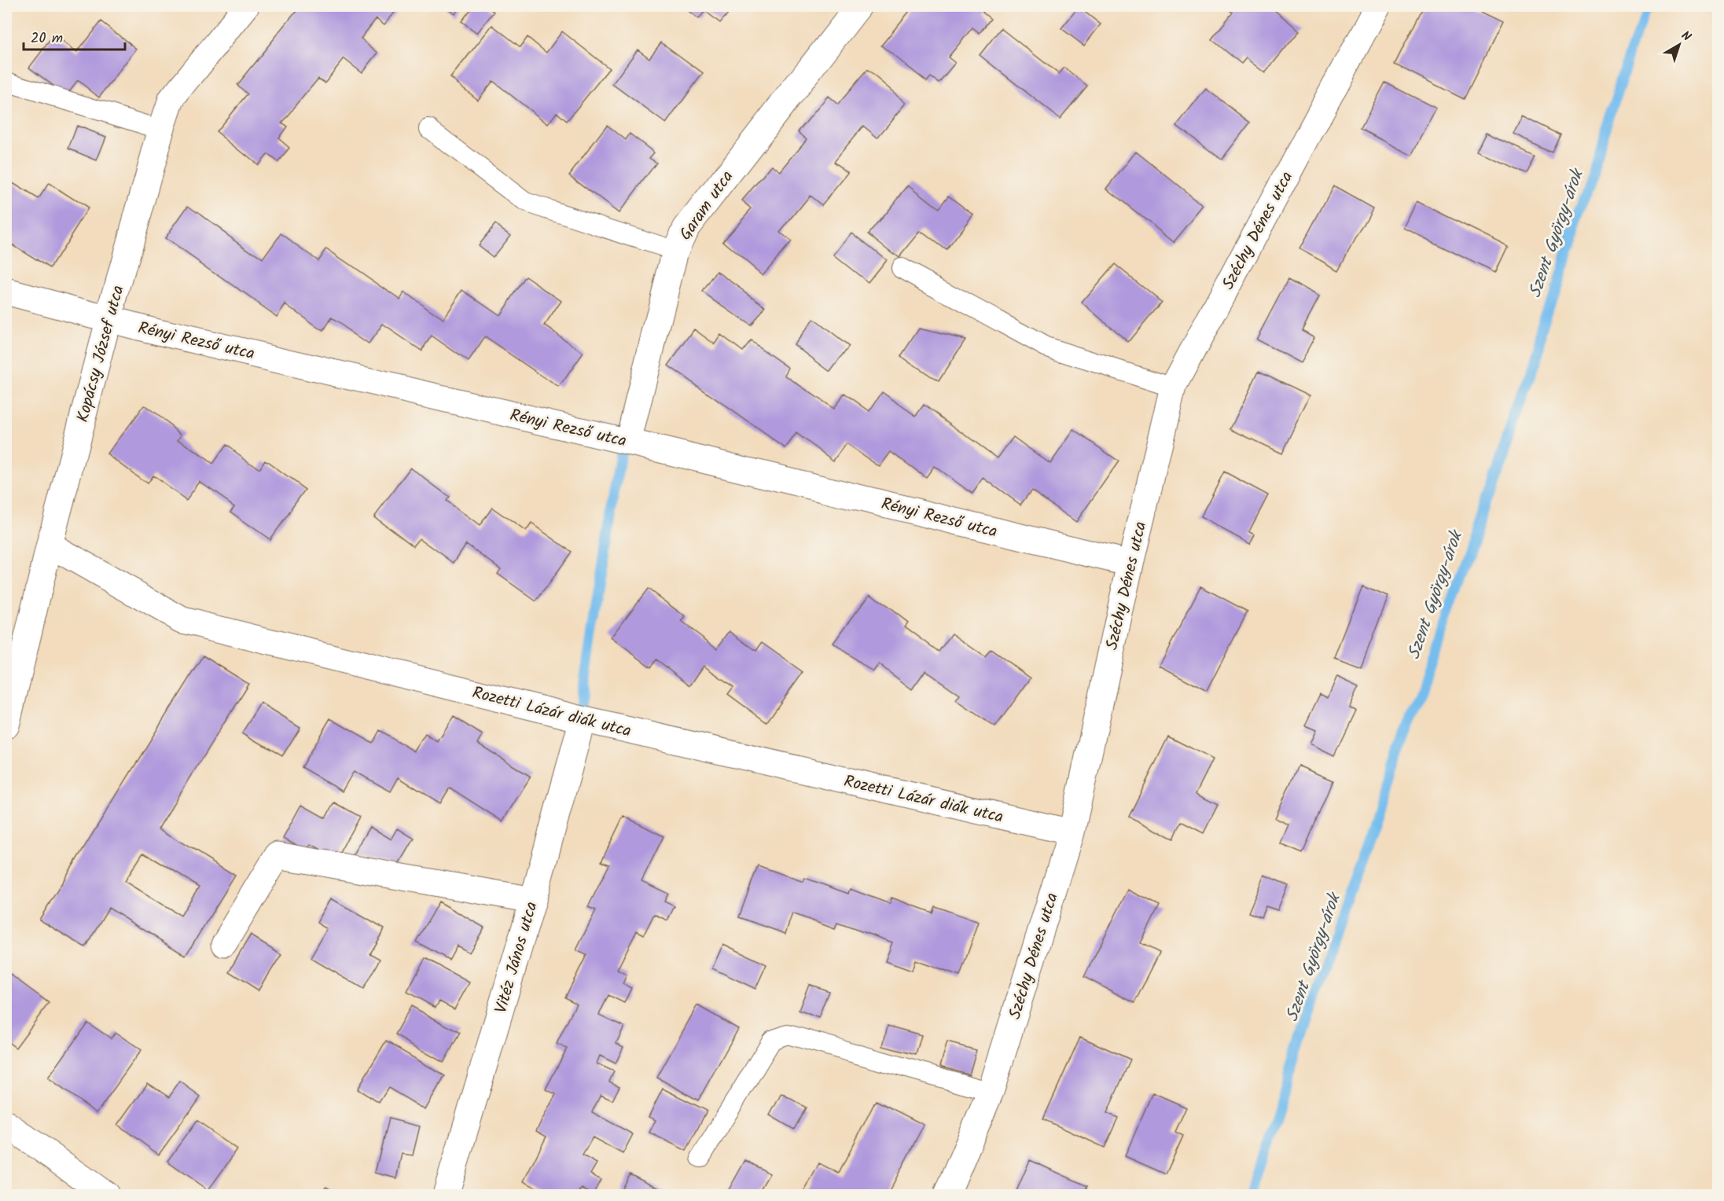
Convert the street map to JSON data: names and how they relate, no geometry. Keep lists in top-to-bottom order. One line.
{"streets":{"street":["Garam utca","Széchy Dénes utca","Rényi Rezső utca","Kopácsy József utca","Rozetti Lázár diák utca","Vitéz János utca"]},"crossings":[["Garam utca","Rényi Rezső utca"],["Széchy Dénes utca","Rényi Rezső utca"],["Széchy Dénes utca","Rozetti Lázár diák utca"],["Rényi Rezső utca","Kopácsy József utca"],["Kopácsy József utca","Rozetti Lázár diák utca"],["Rozetti Lázár diák utca","Vitéz János utca"]],"water":["Szent György-árok"],"scale_bar":"20 m","north":"top right"}
